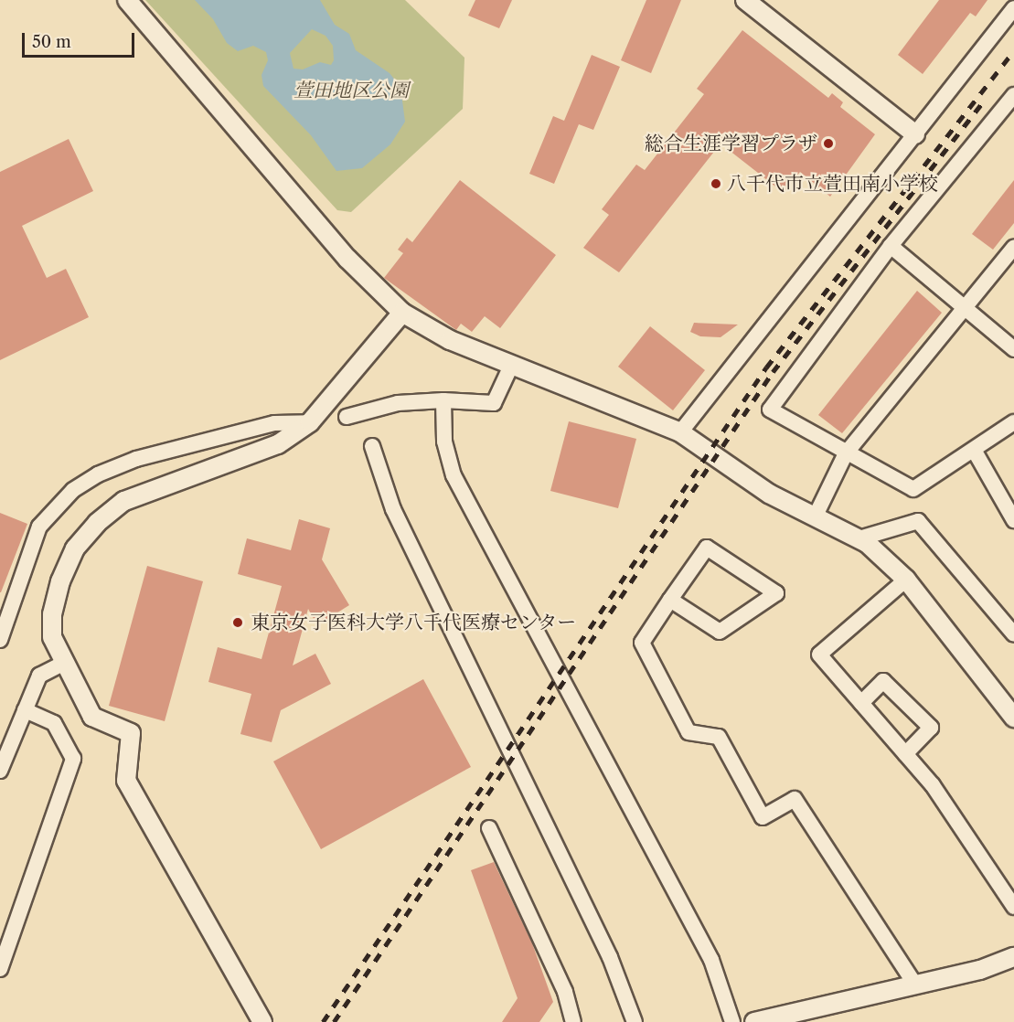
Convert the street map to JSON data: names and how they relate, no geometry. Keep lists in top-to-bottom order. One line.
{"parks":["萱田地区公園"],"places":["総合生涯学習プラザ","八千代市立萱田南小学校","東京女子医科大学八千代医療センター"],"scale_bar":"50 m"}
